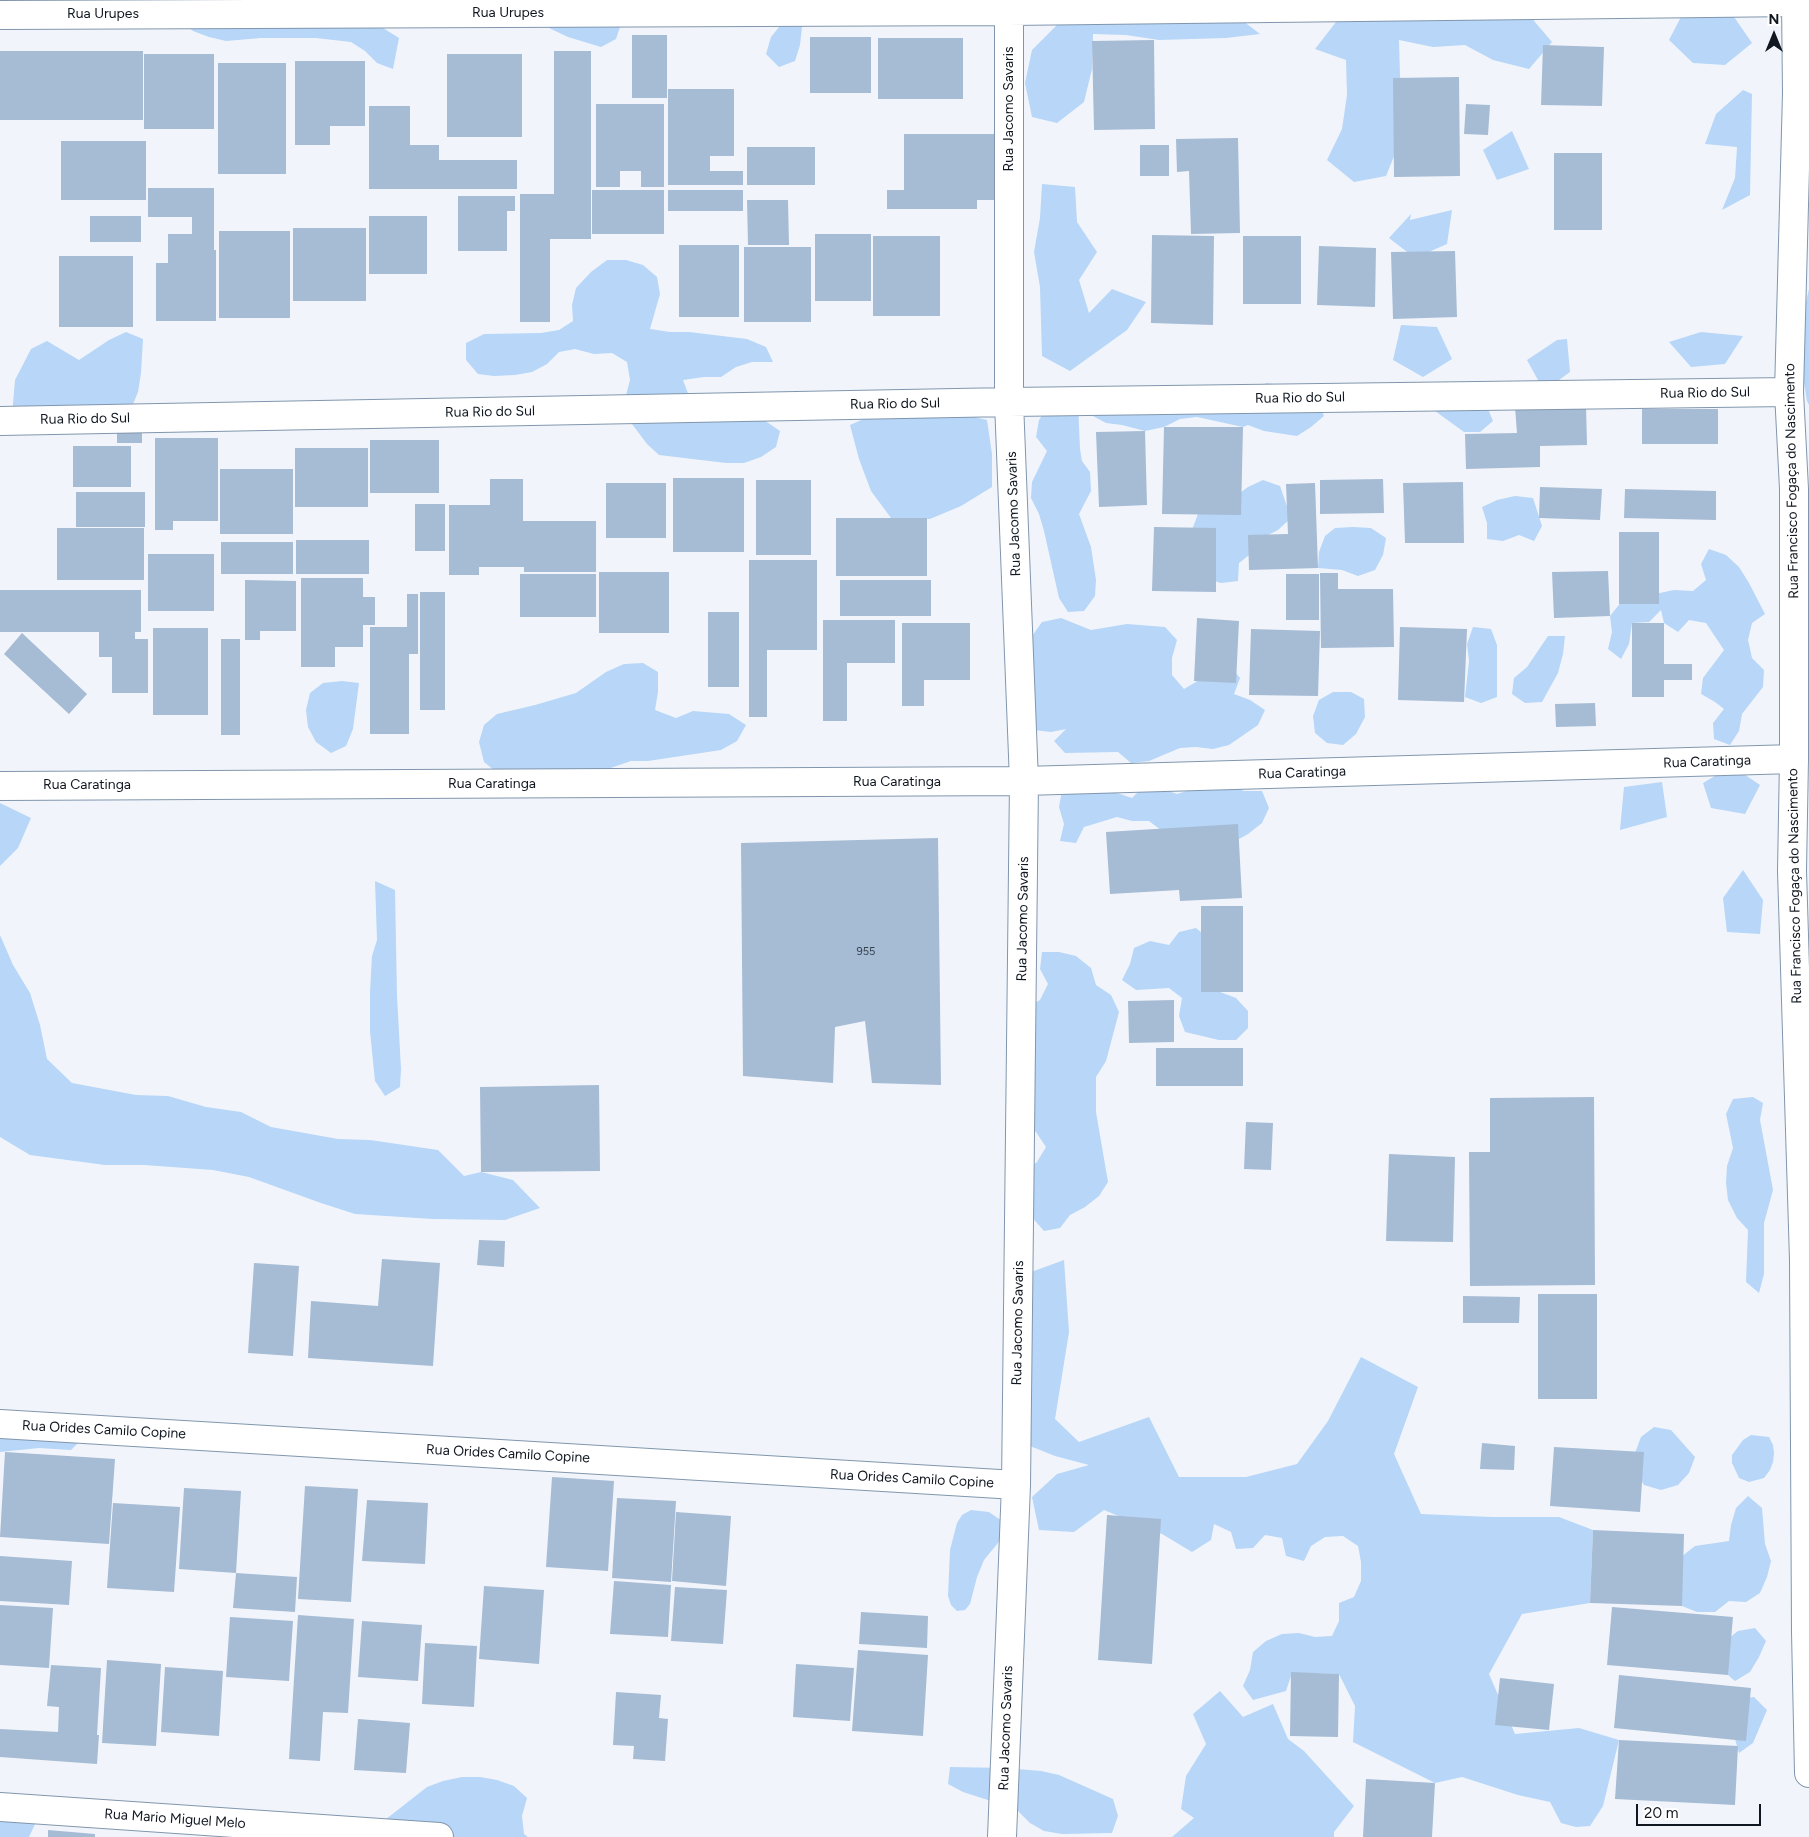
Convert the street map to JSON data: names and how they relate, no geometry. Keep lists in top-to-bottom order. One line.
{"streets":{"street":["Rua Urupes","Rua Jacomo Savaris","Rua Rio do Sul","Rua Francisco Fogaça do Nascimento","Rua Caratinga","Rua Orides Camilo Copine","Rua Mario Miguel Melo"]},"crossings":[["Rua Urupes","Rua Jacomo Savaris"],["Rua Urupes","Rua Francisco Fogaça do Nascimento"],["Rua Jacomo Savaris","Rua Rio do Sul"],["Rua Jacomo Savaris","Rua Caratinga"],["Rua Jacomo Savaris","Rua Orides Camilo Copine"],["Rua Rio do Sul","Rua Francisco Fogaça do Nascimento"],["Rua Francisco Fogaça do Nascimento","Rua Caratinga"]],"house_numbers":["955"],"scale_bar":"20 m","north":"top"}
